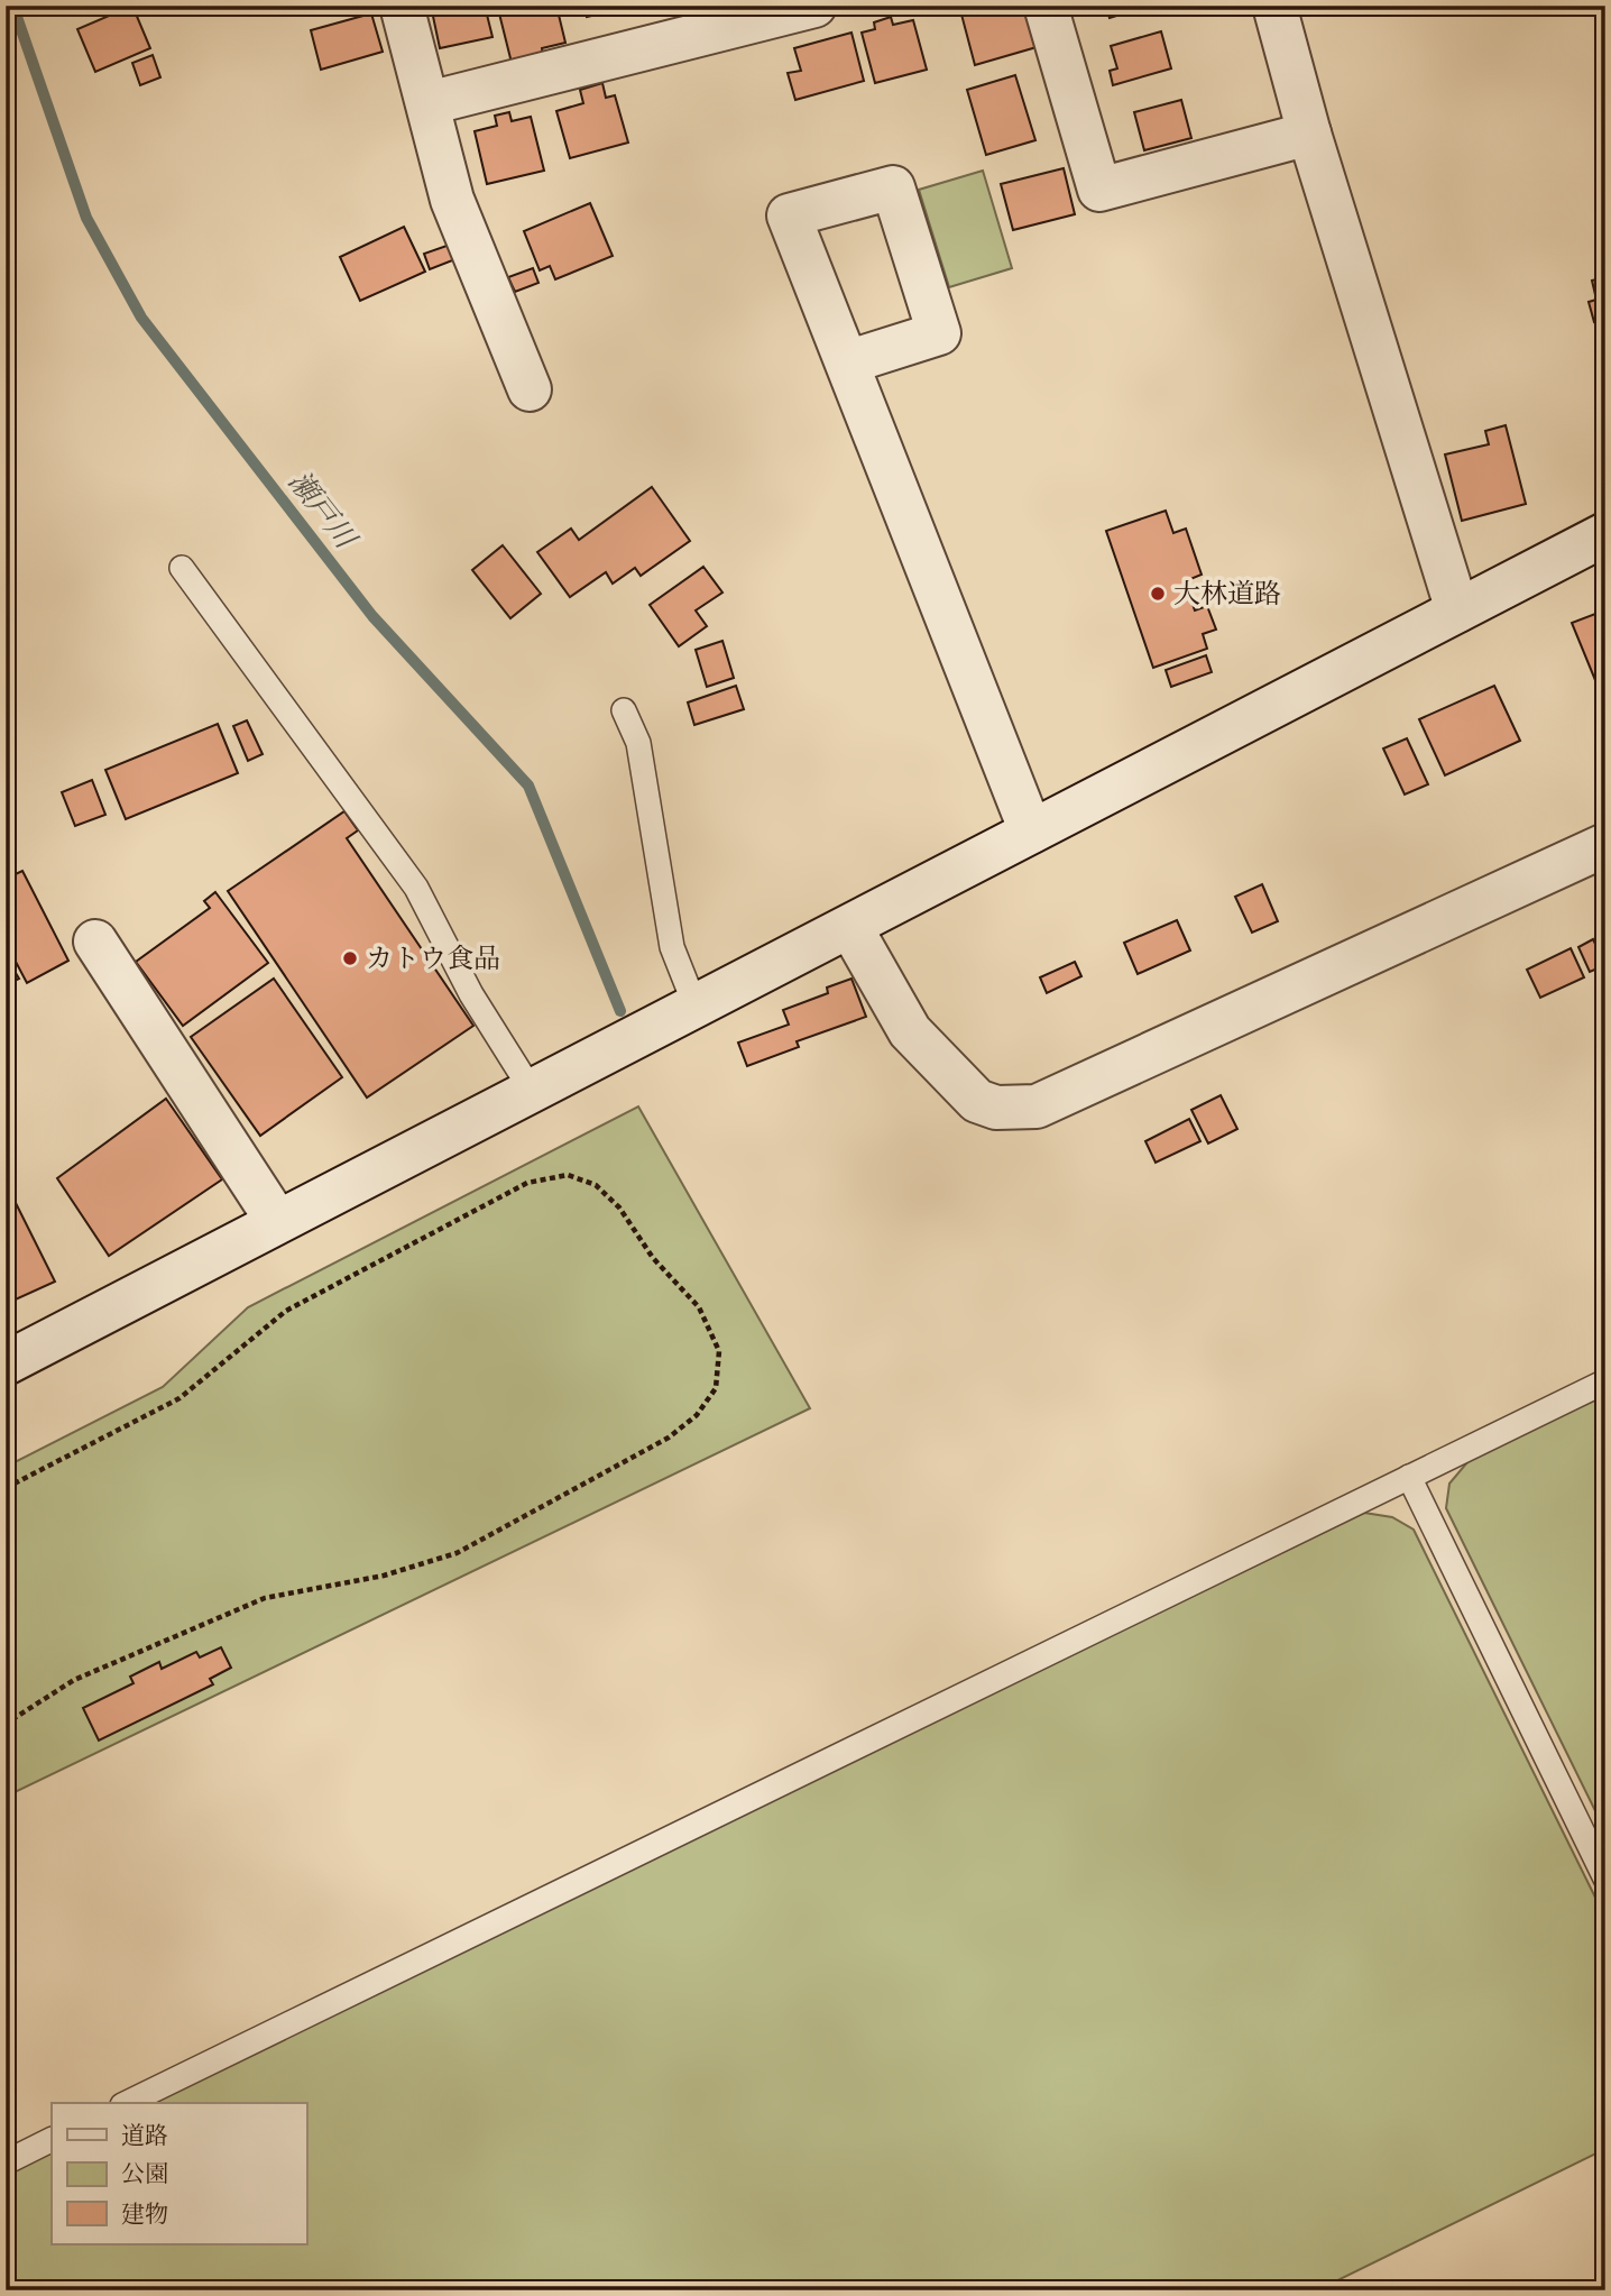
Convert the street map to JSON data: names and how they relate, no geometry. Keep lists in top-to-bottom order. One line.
{"water":["瀬戸川"],"places":["大林道路","カトウ食品"],"legend":["道路","公園","建物"]}
